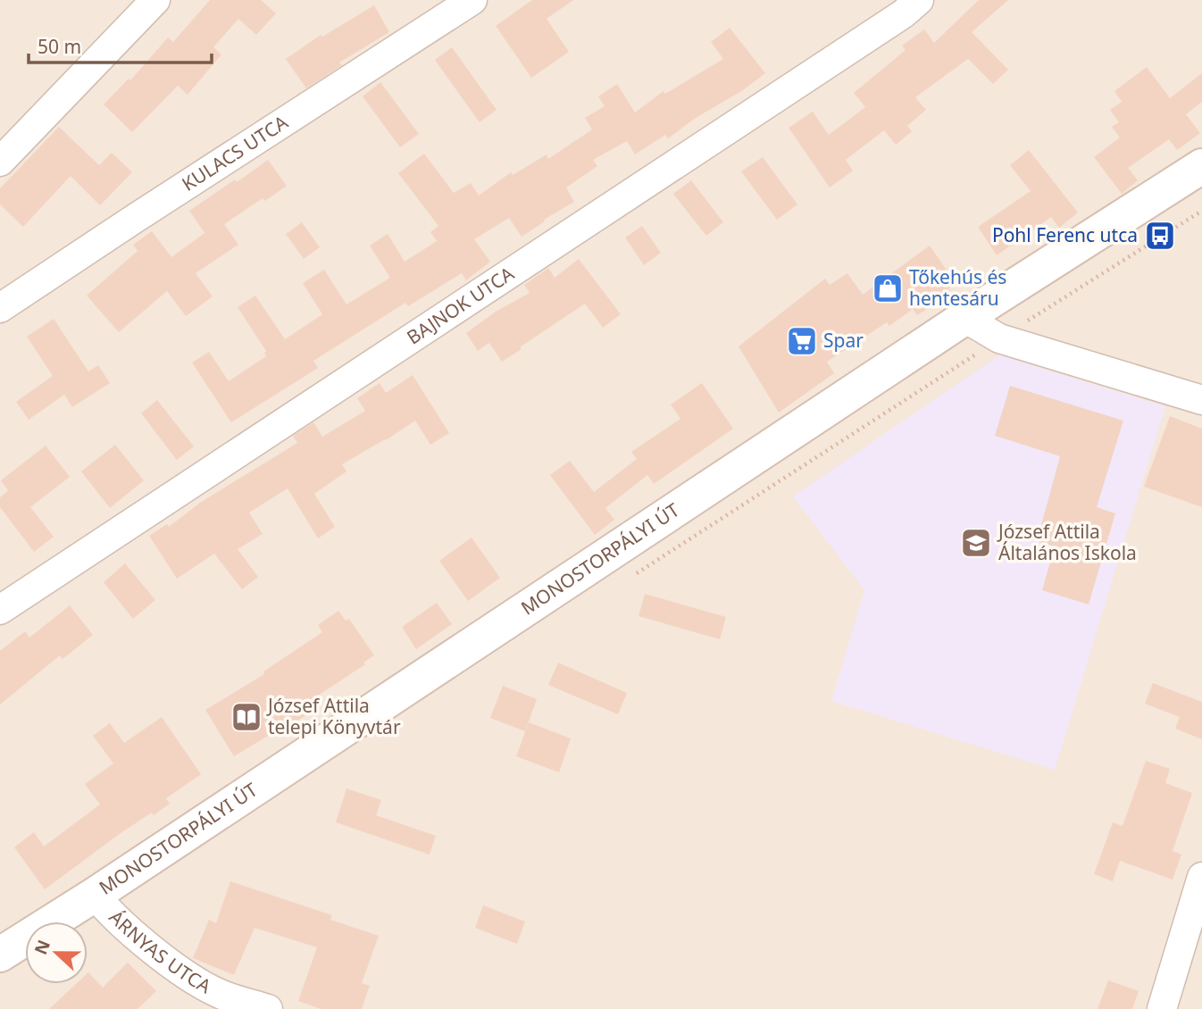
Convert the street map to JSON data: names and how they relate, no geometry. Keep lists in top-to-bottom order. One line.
{"streets":{"street":["KULACS UTCA","BAJNOK UTCA","MONOSTORPÁLYI ÚT","ÁRNYAS UTCA"]},"crossings":[["MONOSTORPÁLYI ÚT","ÁRNYAS UTCA"]],"places":{"bus stop":["Pohl Ferenc utca"],"shop":["Tőkehús és hentesáru"],"supermarket":["Spar"],"school or university":["József Attila Általános Iskola"],"library":["József Attila telepi Könyvtár"]},"scale_bar":"50 m","north":"left"}
